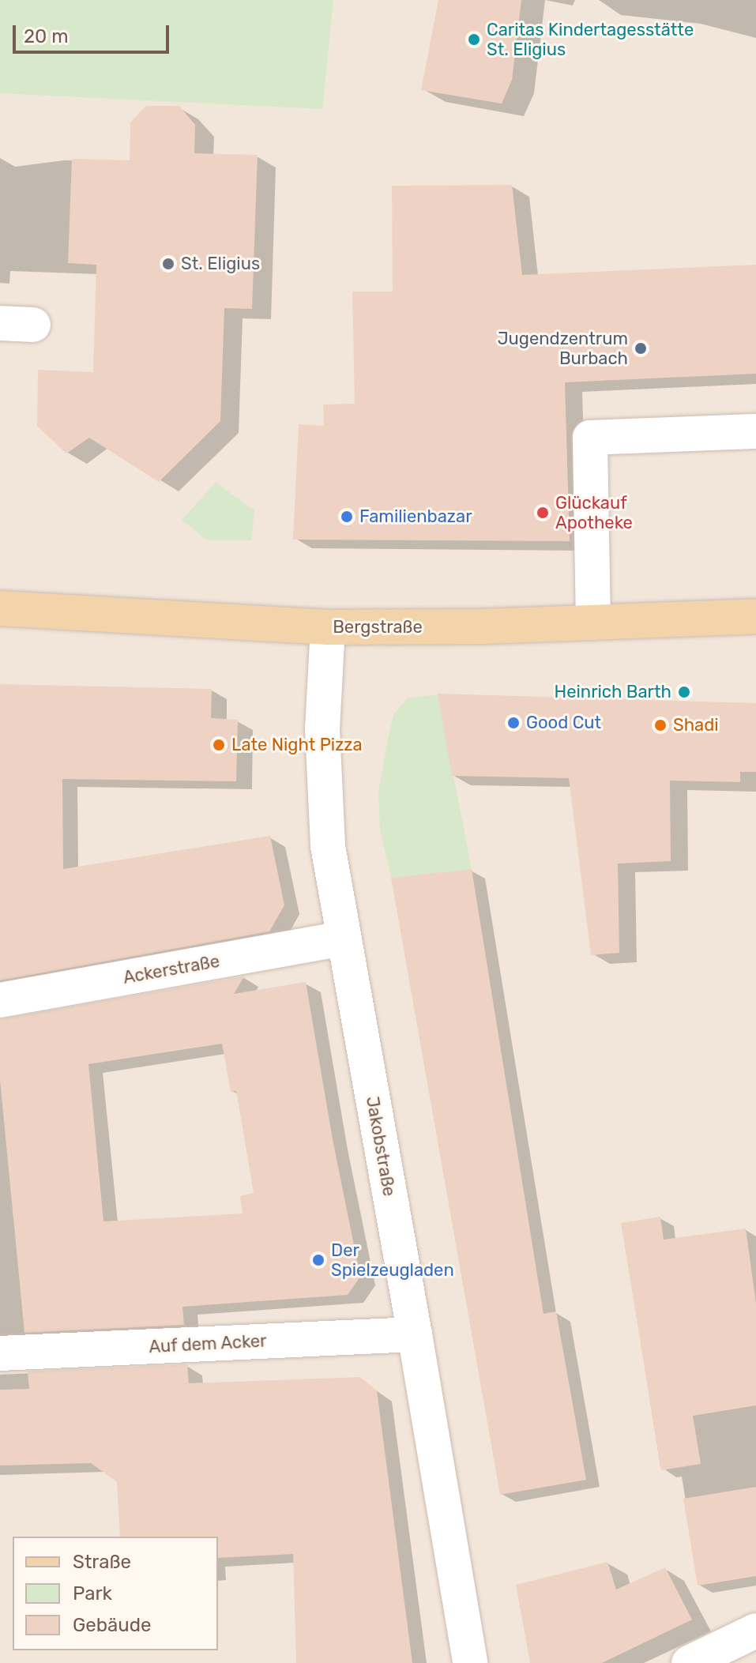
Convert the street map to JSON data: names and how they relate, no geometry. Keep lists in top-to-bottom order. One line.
{"streets":{"main road":["Bergstraße"],"street":["Ackerstraße","Jakobstraße","Auf dem Acker"]},"crossings":[["Bergstraße","Jakobstraße"],["Ackerstraße","Jakobstraße"],["Jakobstraße","Auf dem Acker"]],"places":["Caritas Kindertagesstätte St. Eligius","St. Eligius","Jugendzentrum Burbach","Glückauf Apotheke","Familienbazar","Heinrich Barth","Good Cut","Shadi","Late Night Pizza","Der Spielzeugladen"],"legend":["Straße","Park","Gebäude"],"scale_bar":"20 m"}
